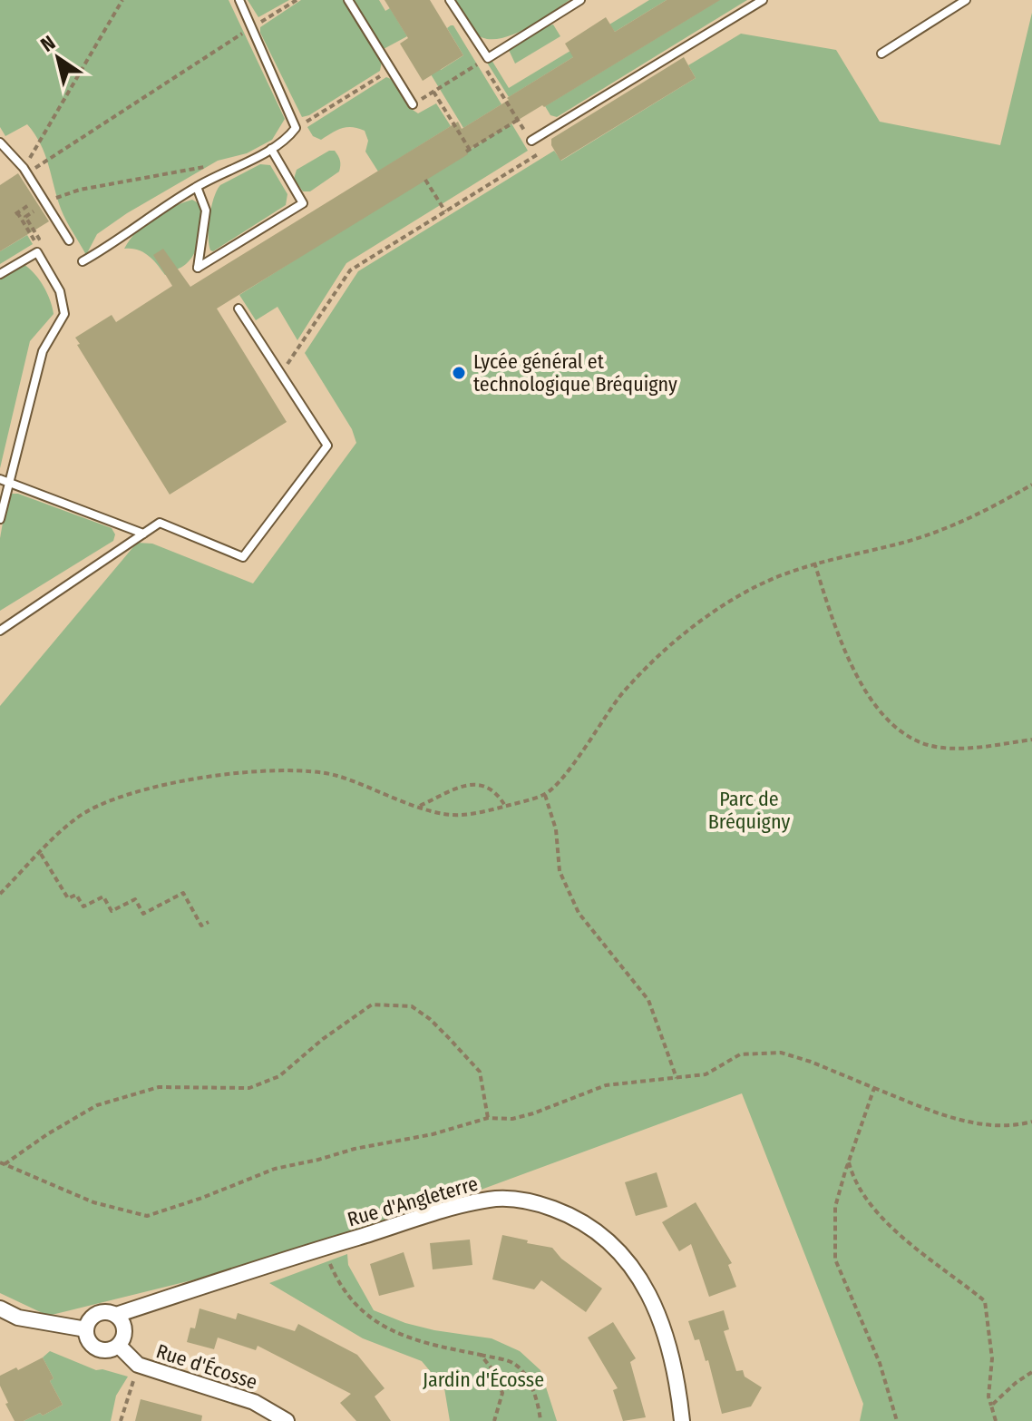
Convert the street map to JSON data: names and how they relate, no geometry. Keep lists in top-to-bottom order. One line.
{"streets":{"street":["Rue d'Angleterre","Rue d'Écosse"]},"crossings":[["Rue d'Angleterre","Rue d'Écosse"]],"parks":["Parc de Bréquigny","Jardin d'Écosse"],"places":["Lycée général et technologique Bréquigny"],"north":"top left"}
